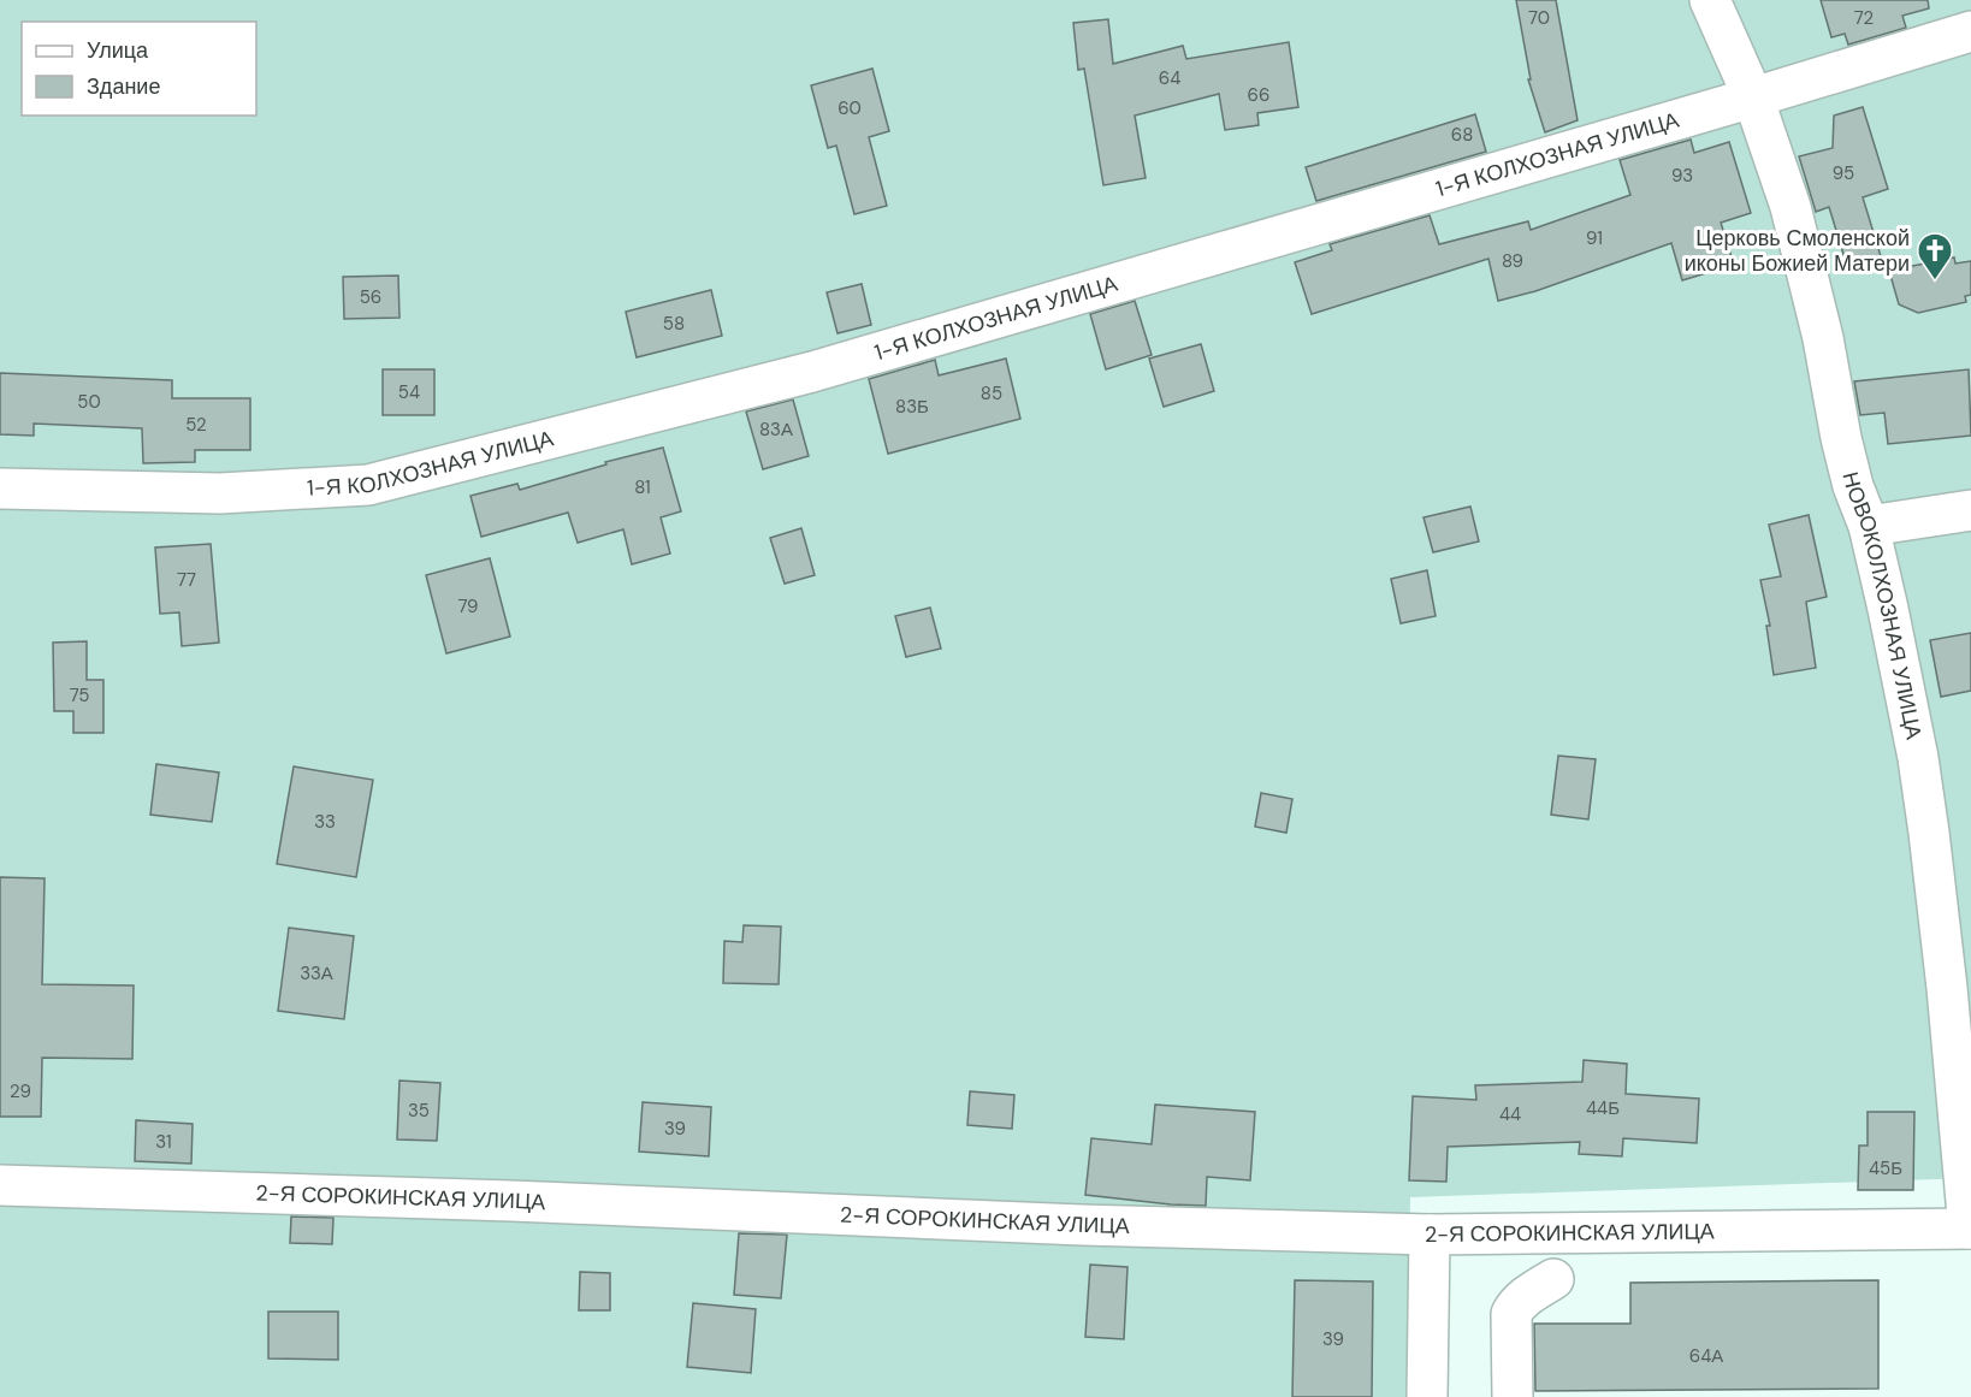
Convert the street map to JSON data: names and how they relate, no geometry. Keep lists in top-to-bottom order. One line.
{"streets":{"street":["1-Я КОЛХОЗНАЯ УЛИЦА","НОВОКОЛХОЗНАЯ УЛИЦА","2-Я СОРОКИНСКАЯ УЛИЦА"]},"crossings":[["1-Я КОЛХОЗНАЯ УЛИЦА","НОВОКОЛХОЗНАЯ УЛИЦА"],["НОВОКОЛХОЗНАЯ УЛИЦА","2-Я СОРОКИНСКАЯ УЛИЦА"]],"places":{"church":["Церковь Смоленской иконы Божией Матери"]},"house_numbers":["70","72","64","66","60","68","95","93","91","89","56","58","54","85","50","83Б","52","83А","81","77","79","75","33","33А","29","44Б","35","44","39","31","45Б","39","64А"],"legend":["Улица","Здание"]}
